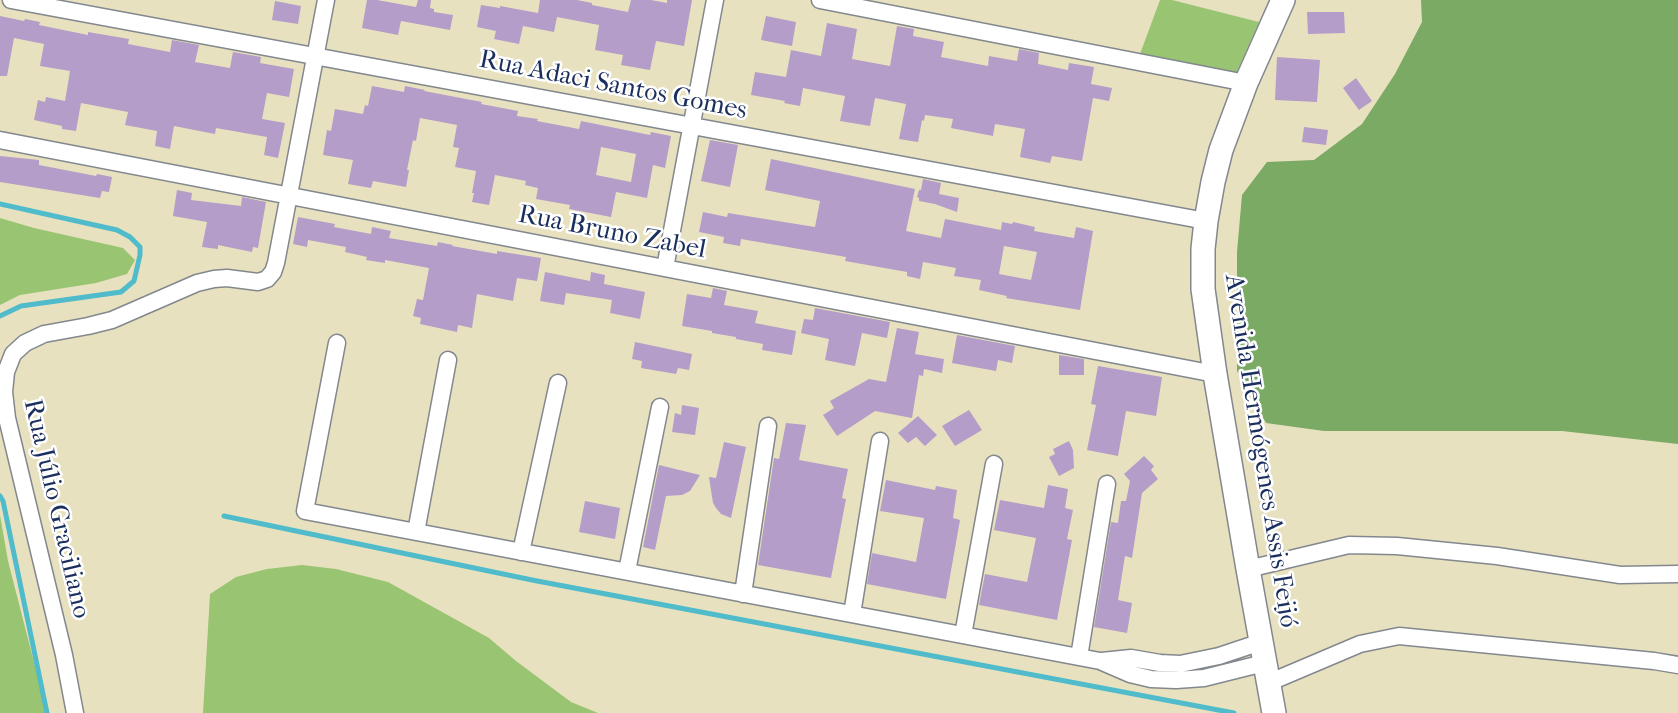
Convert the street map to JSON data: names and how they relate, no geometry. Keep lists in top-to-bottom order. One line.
{"streets":{"main road":["Avenida Hermógenes Assis Feijó"],"street":["Rua Adaci Santos Gomes","Rua Bruno Zabel","Rua Júlio Graciliano"]},"crossings":[["Rua Adaci Santos Gomes","Avenida Hermógenes Assis Feijó"],["Rua Bruno Zabel","Avenida Hermógenes Assis Feijó"],["Rua Bruno Zabel","Rua Júlio Graciliano"]]}
